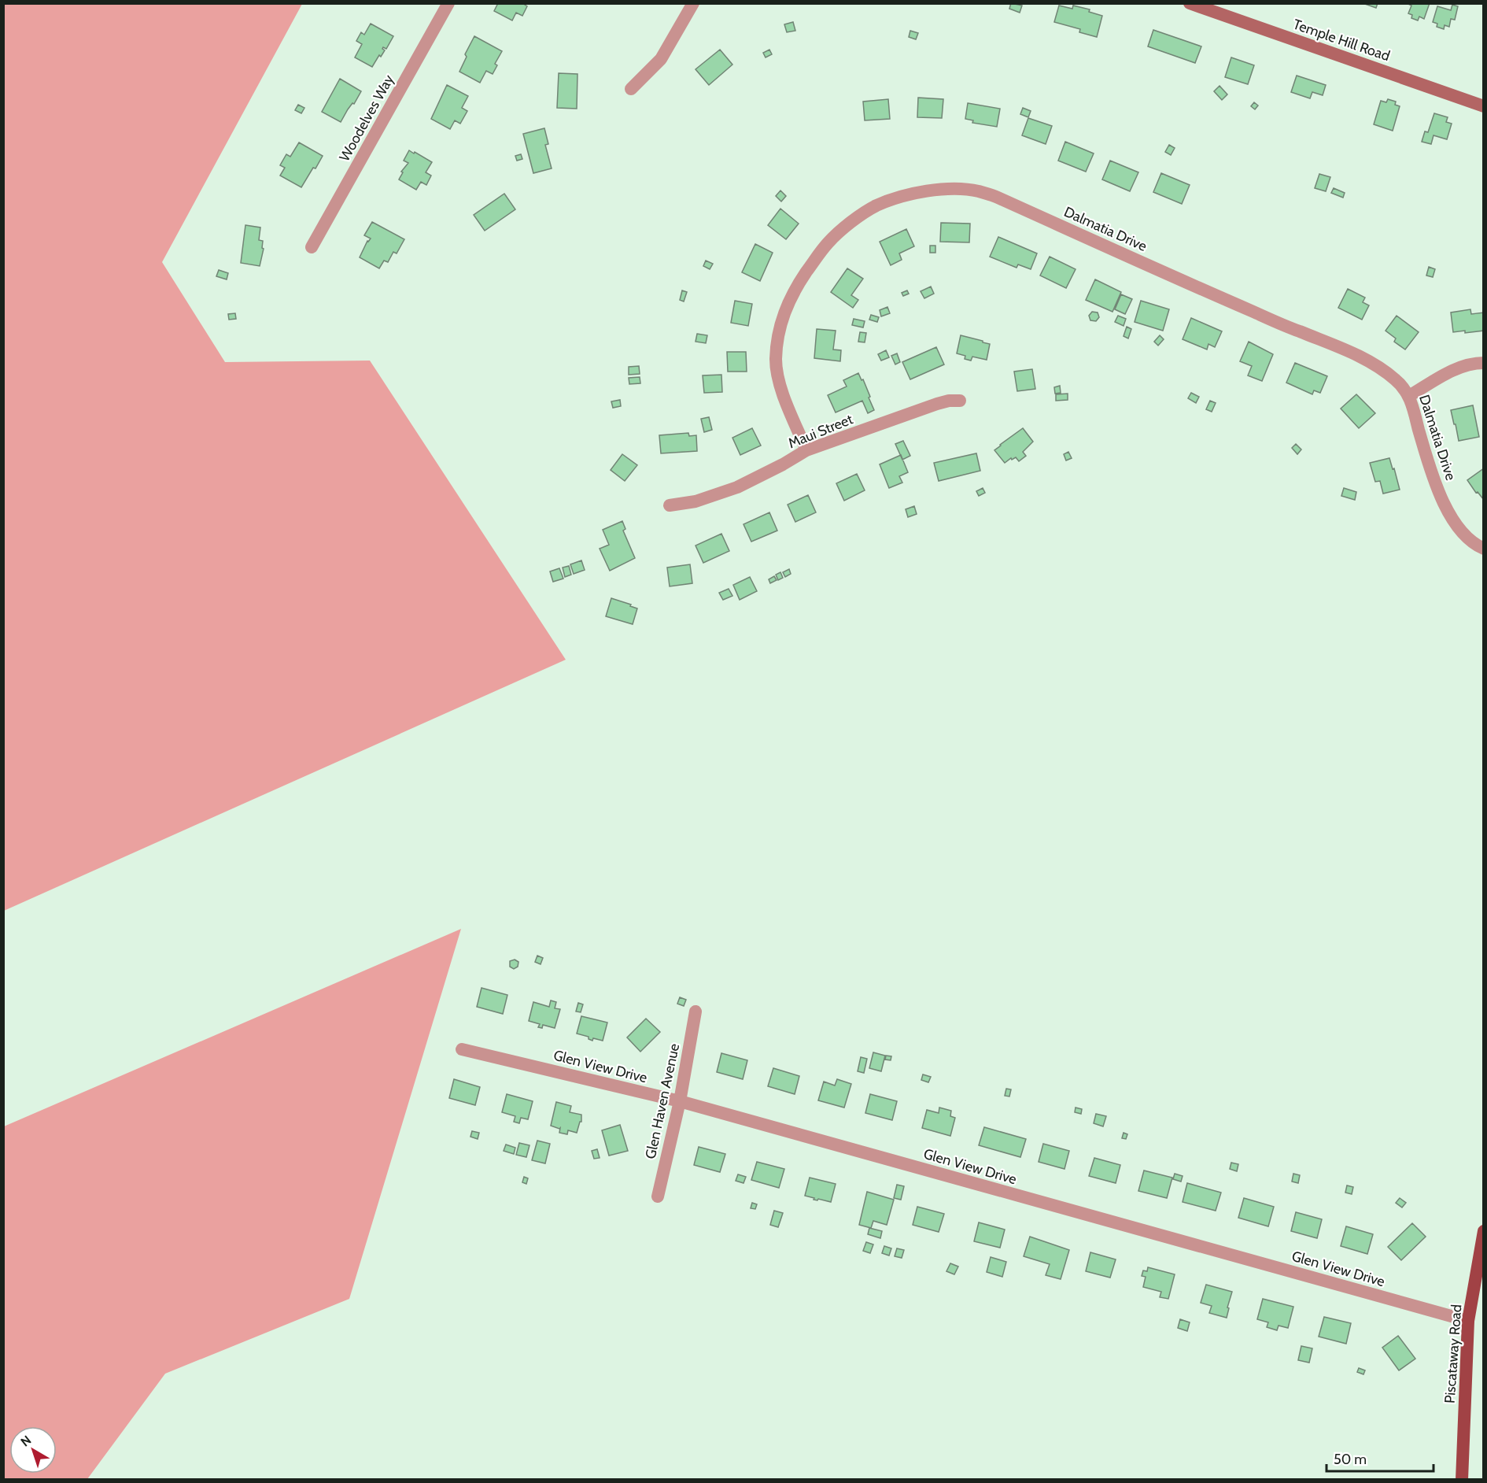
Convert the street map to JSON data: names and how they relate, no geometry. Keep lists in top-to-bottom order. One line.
{"streets":{"main road":["Temple Hill Road","Piscataway Road"],"street":["Woodelves Way","Dalmatia Drive","Maui Street","Glen View Drive","Glen Haven Avenue"]},"crossings":[["Dalmatia Drive","Maui Street"],["Glen View Drive","Glen Haven Avenue"],["Glen View Drive","Piscataway Road"]],"scale_bar":"50 m","north":"top left"}
